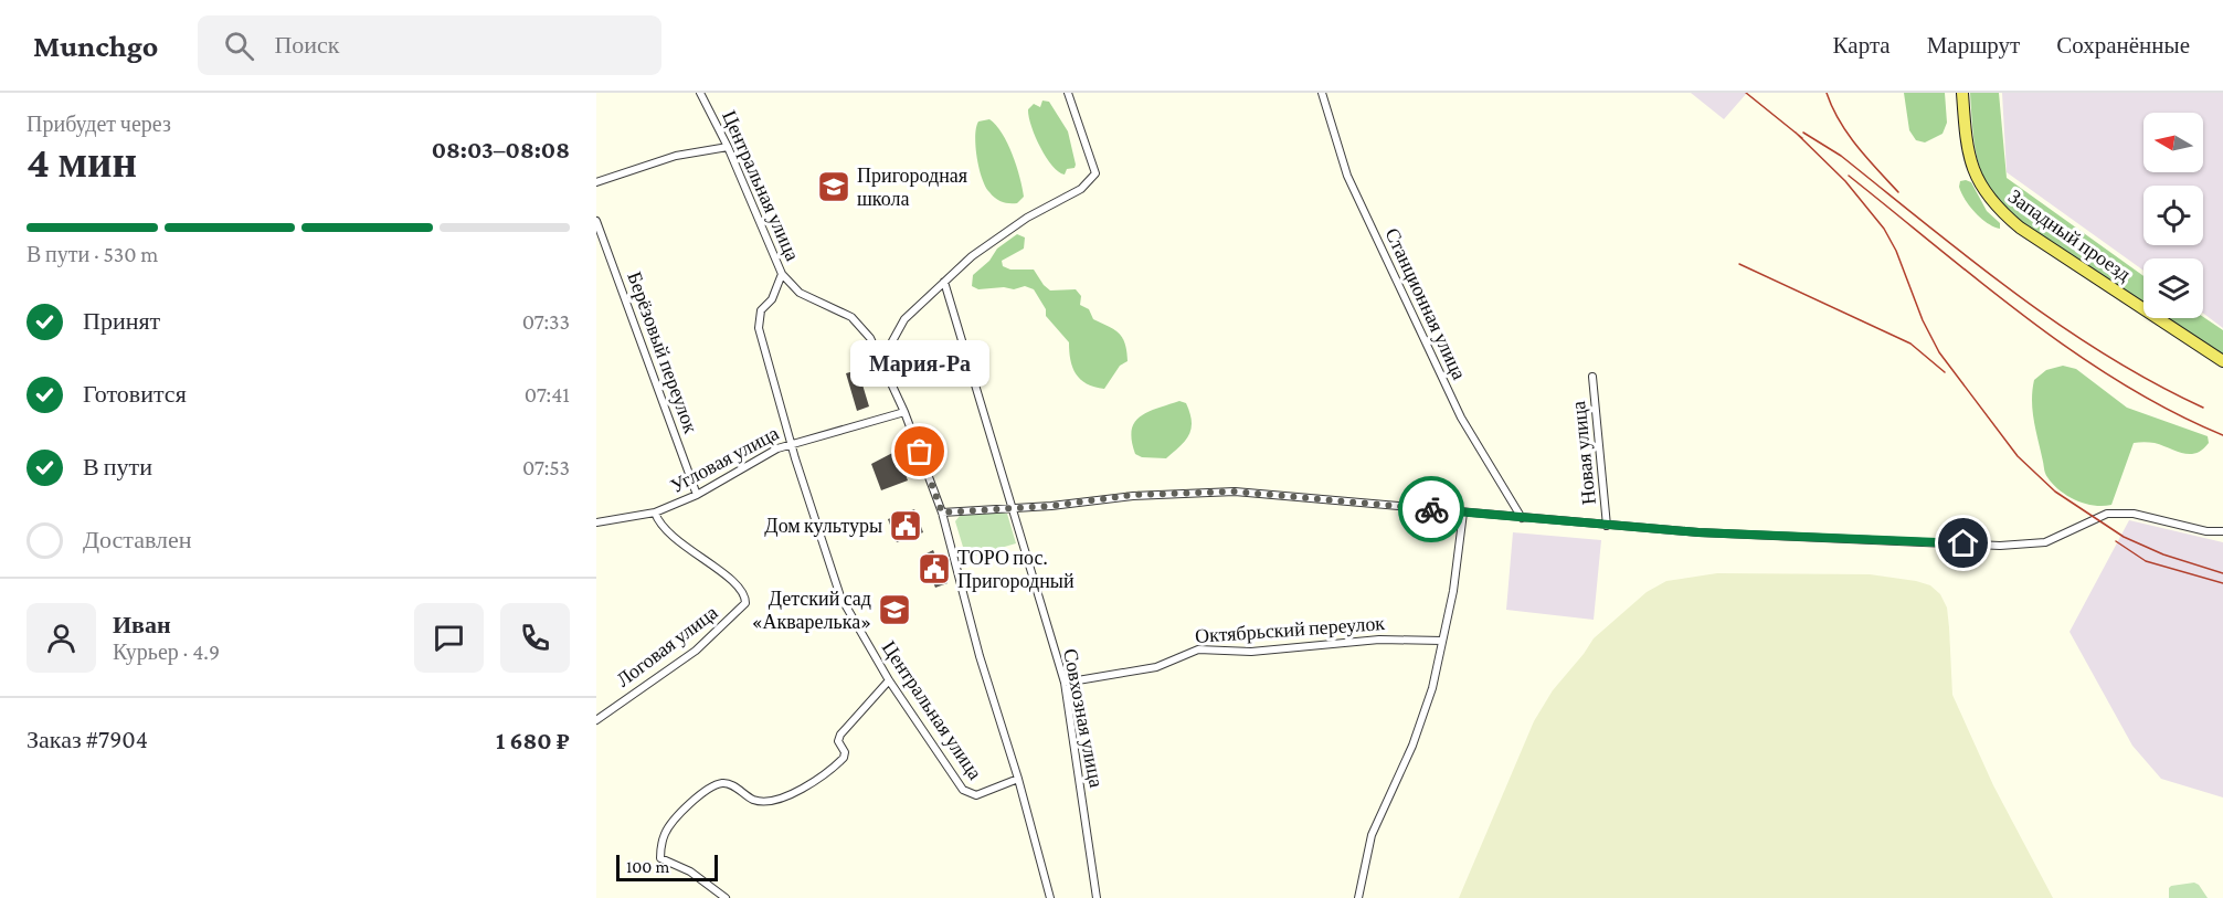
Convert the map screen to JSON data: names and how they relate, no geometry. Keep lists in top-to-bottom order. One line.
{"streets":{"main road":["Западный проезд"],"street":["Центральная улица","Станционная улица","Берёзовый переулок","Новая улица","Угловая улица","Октябрьский переулок","Логовая улица","Совхозная улица"]},"crossings":[["Центральная улица","Угловая улица"],["Берёзовый переулок","Угловая улица"],["Угловая улица","Логовая улица"],["Октябрьский переулок","Совхозная улица"]],"places":{"school or university":["Пригородная школа","Детский сад «Акварелька»"],"other":["Мария-Ра"],"public building":["Дом культуры","ТОРО пос. Пригородный"]},"scale_bar":"100 m","north":"left","page":{"header":"Munchgo","search":"Поиск","nav":["Карта","Маршрут","Сохранённые"],"heading":["4 мин","Прибудет через","08:03–08:08"],"panel":["Иван","Курьер · 4.9","Заказ #7904","1 680 ₽"],"bar":"В пути · 530 m","list":[["Принят","07:33"],["Готовится","07:41"],["В пути","07:53"],"Доставлен"],"bubble":"Мария-Ра","scale":"100 m"}}
